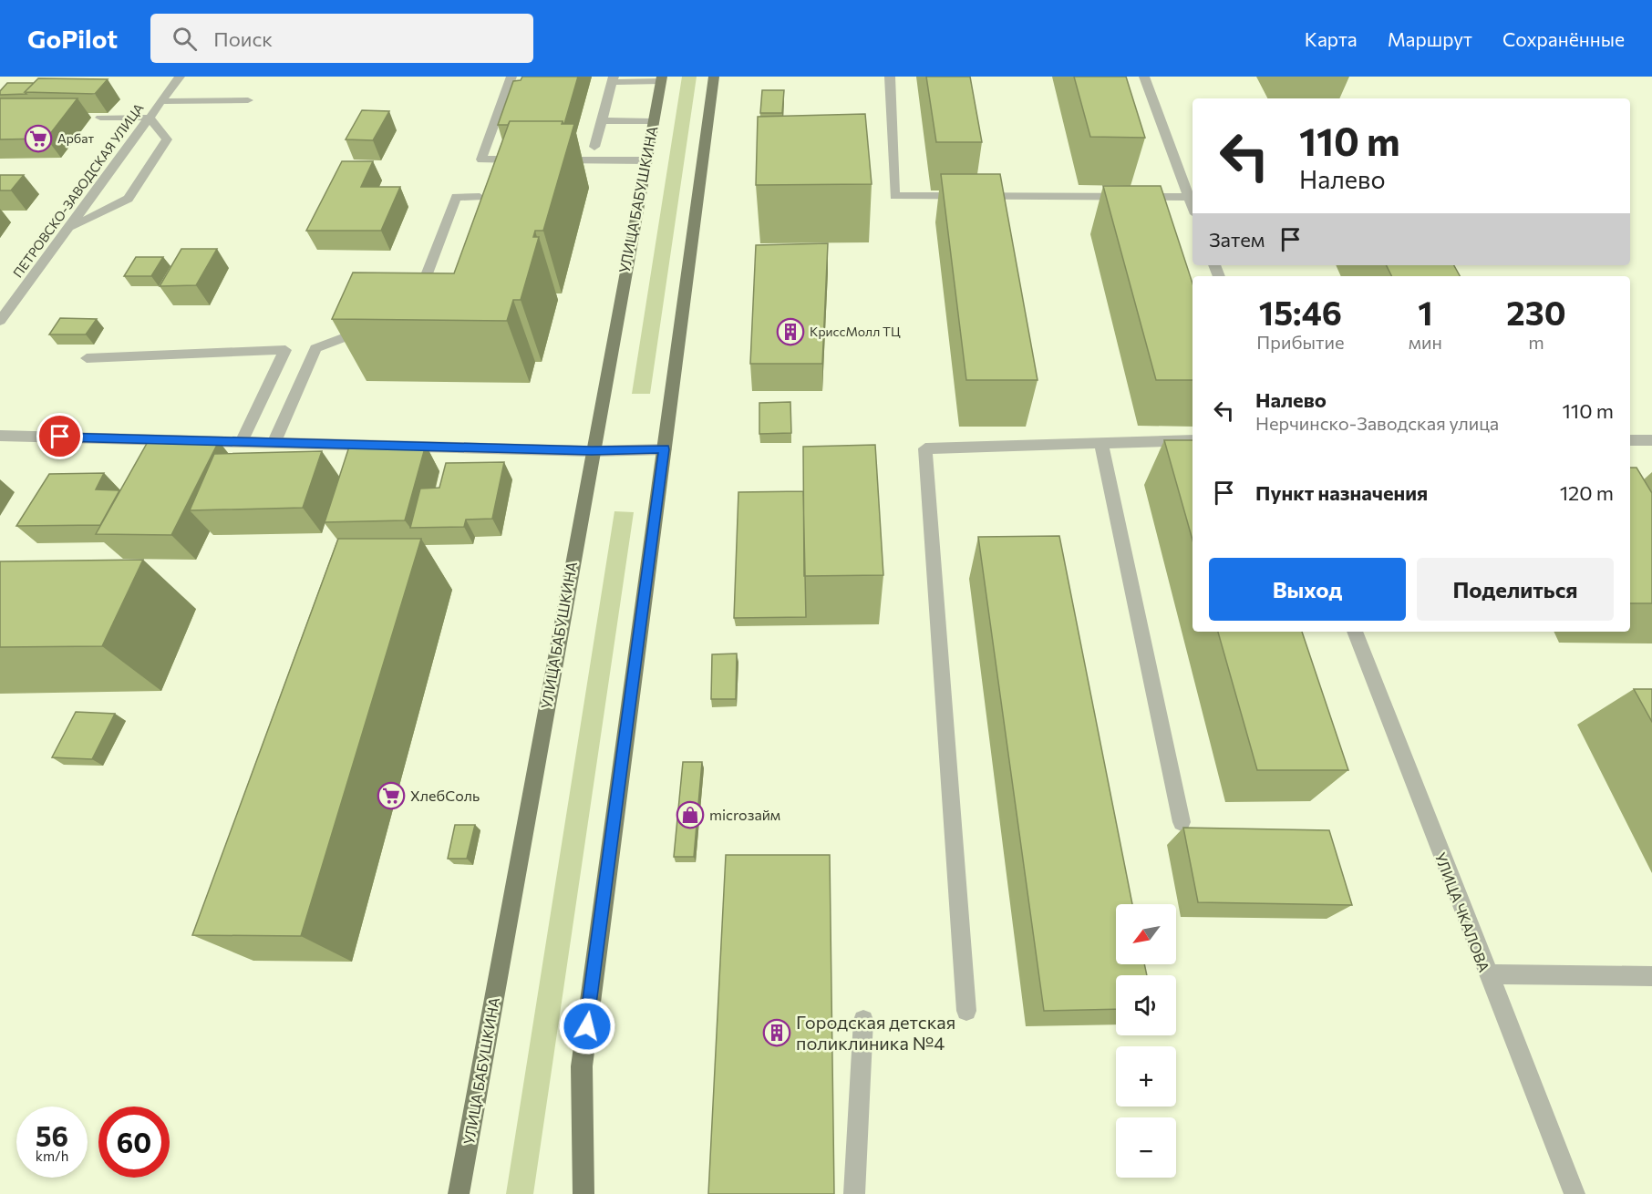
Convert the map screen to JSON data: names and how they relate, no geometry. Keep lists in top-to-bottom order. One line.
{"streets":{"main road":["УЛИЦА БАБУШКИНА"],"street":["ПЕТРОВСКО-ЗАВОДСКАЯ УЛИЦА","УЛИЦА ЧКАЛОВА"]},"places":{"supermarket":["Арбат","ХлебСоль"],"building":["КриссМолл ТЦ","Городская детская поликлиника №4"],"shop":["microзайм"]},"north":"bottom left","page":{"header":"GoPilot","search":"Поиск","nav":["Карта","Маршрут","Сохранённые"],"turn":["110 m","Налево"],"then":"Затем","eta":["15:46","Прибытие","1","мин","230","m"],"list":[{"name":"Налево","note":"Нерчинско-Заводская улица","value":"110 m"},{"name":"Пункт назначения","value":"120 m"}],"buttons":["Выход","Поделиться"],"map_buttons":["+","−"],"speed":"56 km/h","limit":"60"}}
